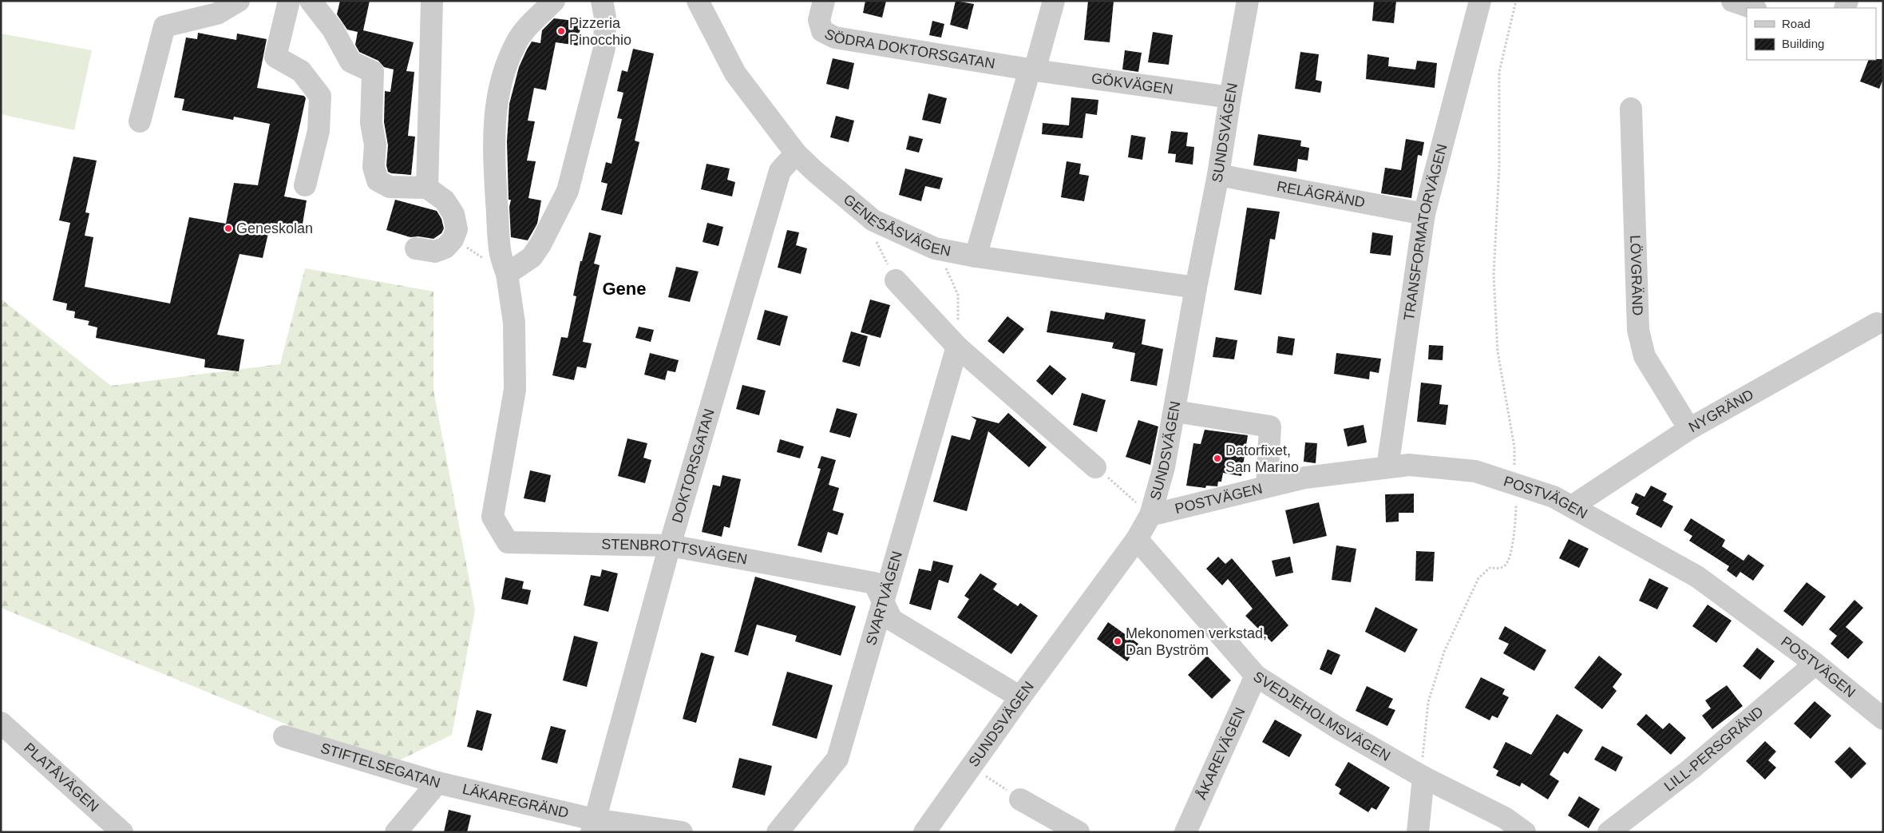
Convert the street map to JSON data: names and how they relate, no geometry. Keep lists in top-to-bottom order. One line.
{"streets":{"street":["SÖDRA DOKTORSGATAN","GÖKVÄGEN","SUNDSVÄGEN","RELÄGRÄND","GENESÅSVÄGEN","TRANSFORMATORVÄGEN","LÖVGRÄND","NYGRÄND","DOKTORSGATAN","POSTVÄGEN","STENBROTTSVÄGEN","SVARTVÄGEN","SVEDJEHOLMSVÄGEN","LILL-PERSGRÄND","ÅKAREVÄGEN","STIFTELSEGATAN","PLATÅVÄGEN","LÄKAREGRÄND"]},"crossings":[["SÖDRA DOKTORSGATAN","GÖKVÄGEN"],["GÖKVÄGEN","SUNDSVÄGEN"],["SUNDSVÄGEN","RELÄGRÄND"],["SUNDSVÄGEN","GENESÅSVÄGEN"],["SUNDSVÄGEN","POSTVÄGEN"],["SUNDSVÄGEN","STENBROTTSVÄGEN"],["SUNDSVÄGEN","SVEDJEHOLMSVÄGEN"],["RELÄGRÄND","TRANSFORMATORVÄGEN"],["GENESÅSVÄGEN","DOKTORSGATAN"],["TRANSFORMATORVÄGEN","POSTVÄGEN"],["LÖVGRÄND","NYGRÄND"],["NYGRÄND","POSTVÄGEN"],["DOKTORSGATAN","STENBROTTSVÄGEN"],["DOKTORSGATAN","LÄKAREGRÄND"],["POSTVÄGEN","LILL-PERSGRÄND"],["STENBROTTSVÄGEN","SVARTVÄGEN"],["SVEDJEHOLMSVÄGEN","ÅKAREVÄGEN"],["STIFTELSEGATAN","LÄKAREGRÄND"]],"districts":["Gene"],"places":["Pizzeria Pinocchio","Geneskolan","Datorfixet, San Marino","Mekonomen verkstad, Dan Byström"],"legend":["Road","Building"]}
